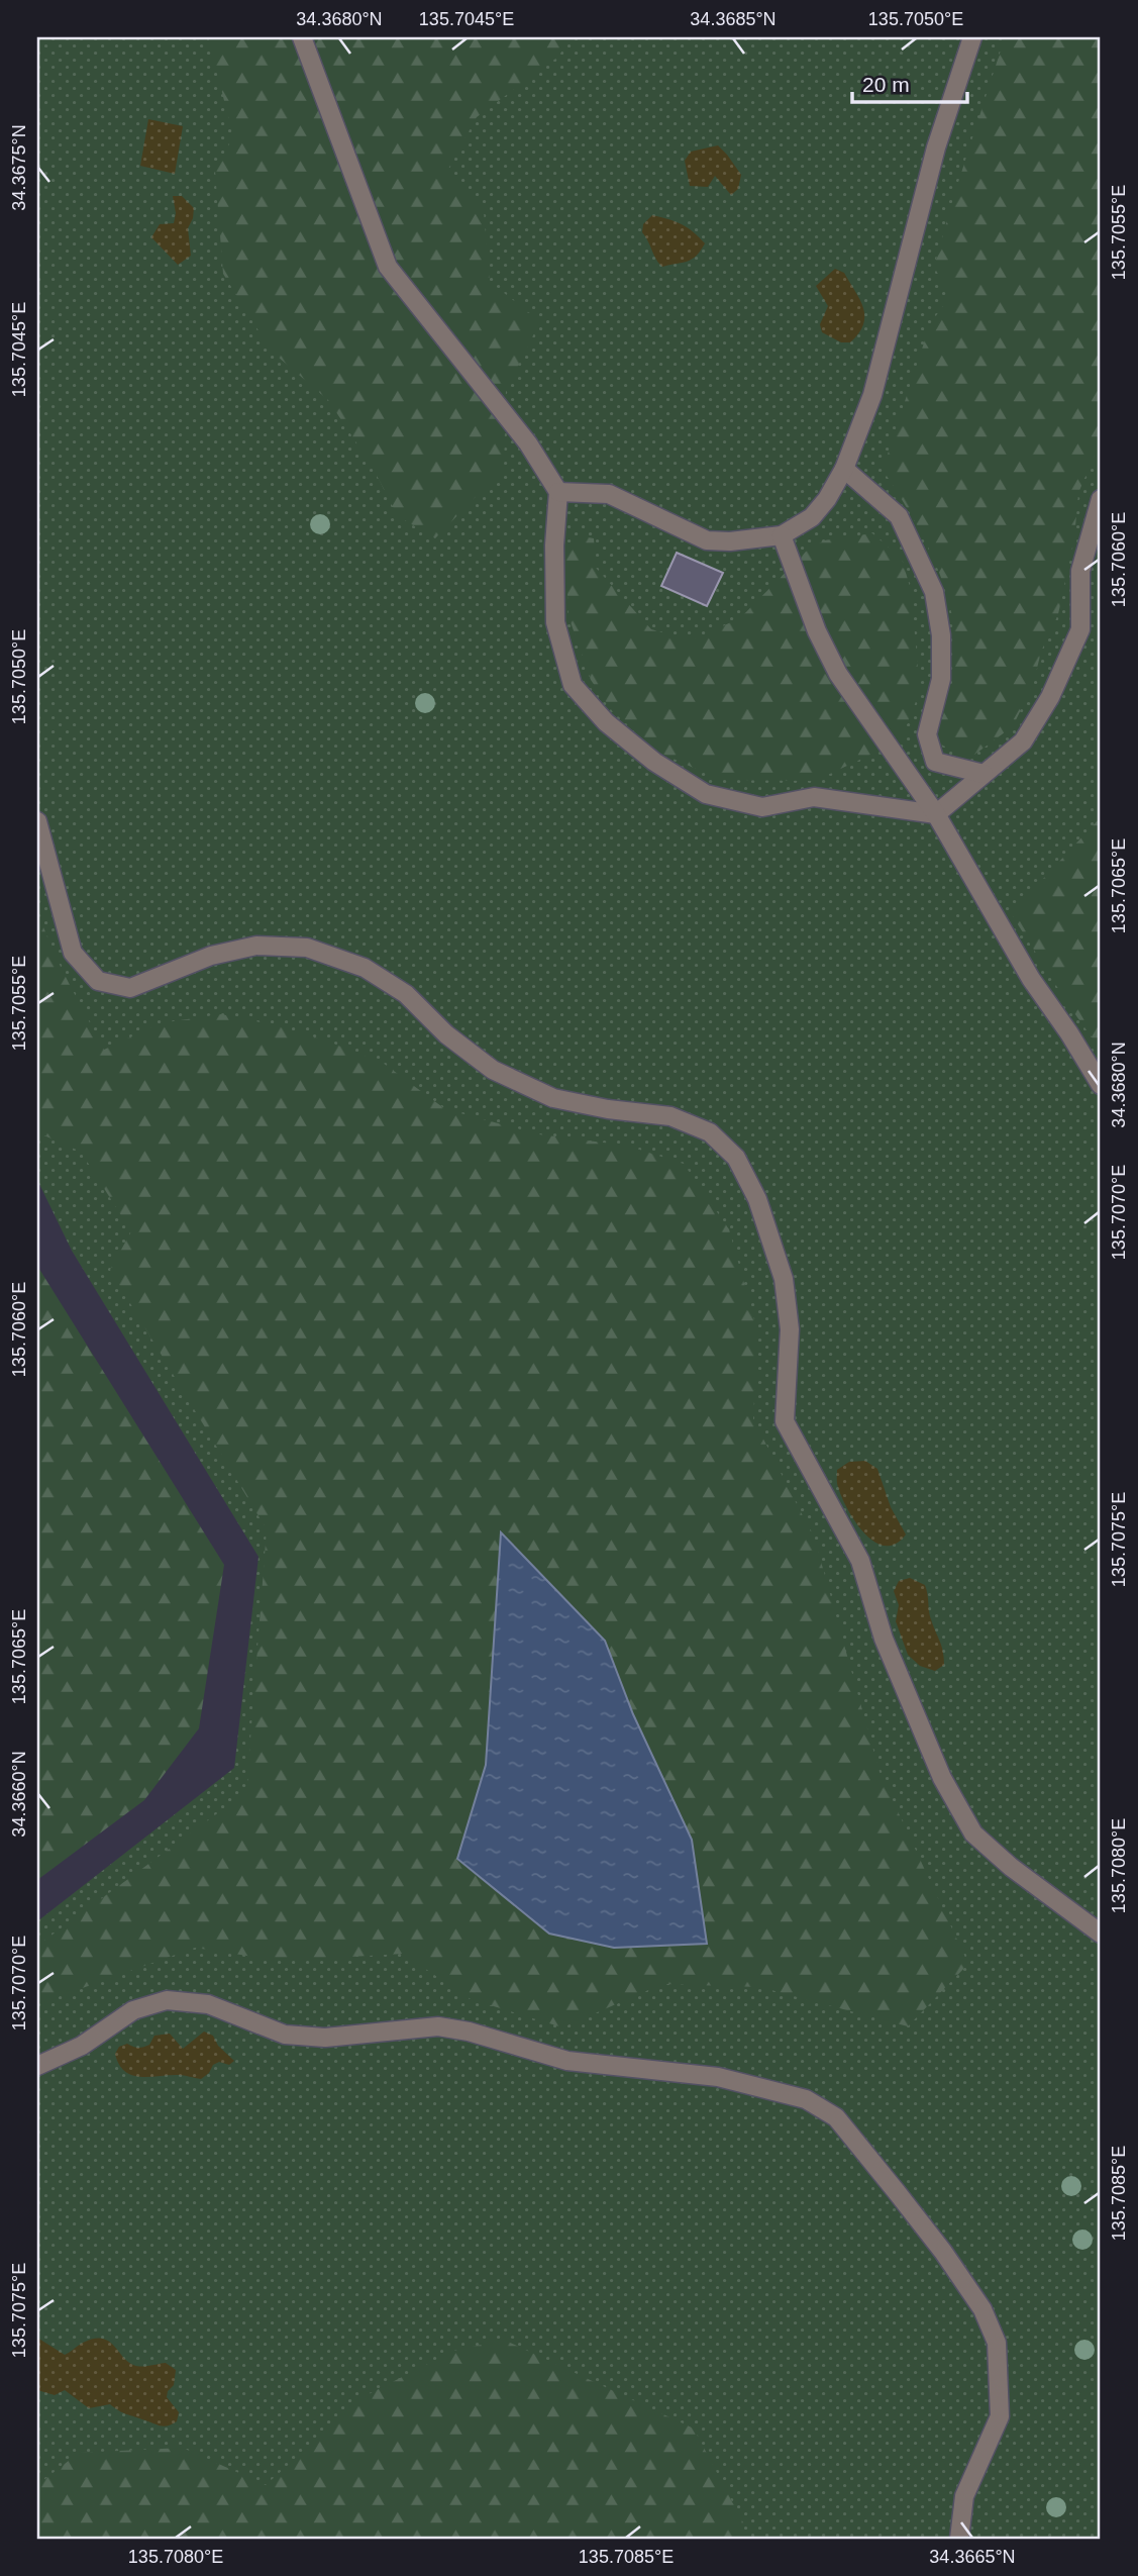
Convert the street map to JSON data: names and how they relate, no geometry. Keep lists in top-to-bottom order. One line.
{"scale_bar":"20 m","coordinates":["34.3680°N","135.7045°E","34.3685°N","135.7050°E","34.3675°N","135.7055°E","135.7060°E","135.7065°E","135.7070°E","135.7075°E","34.3660°N","135.7080°E","135.7085°E","34.3665°N"]}
